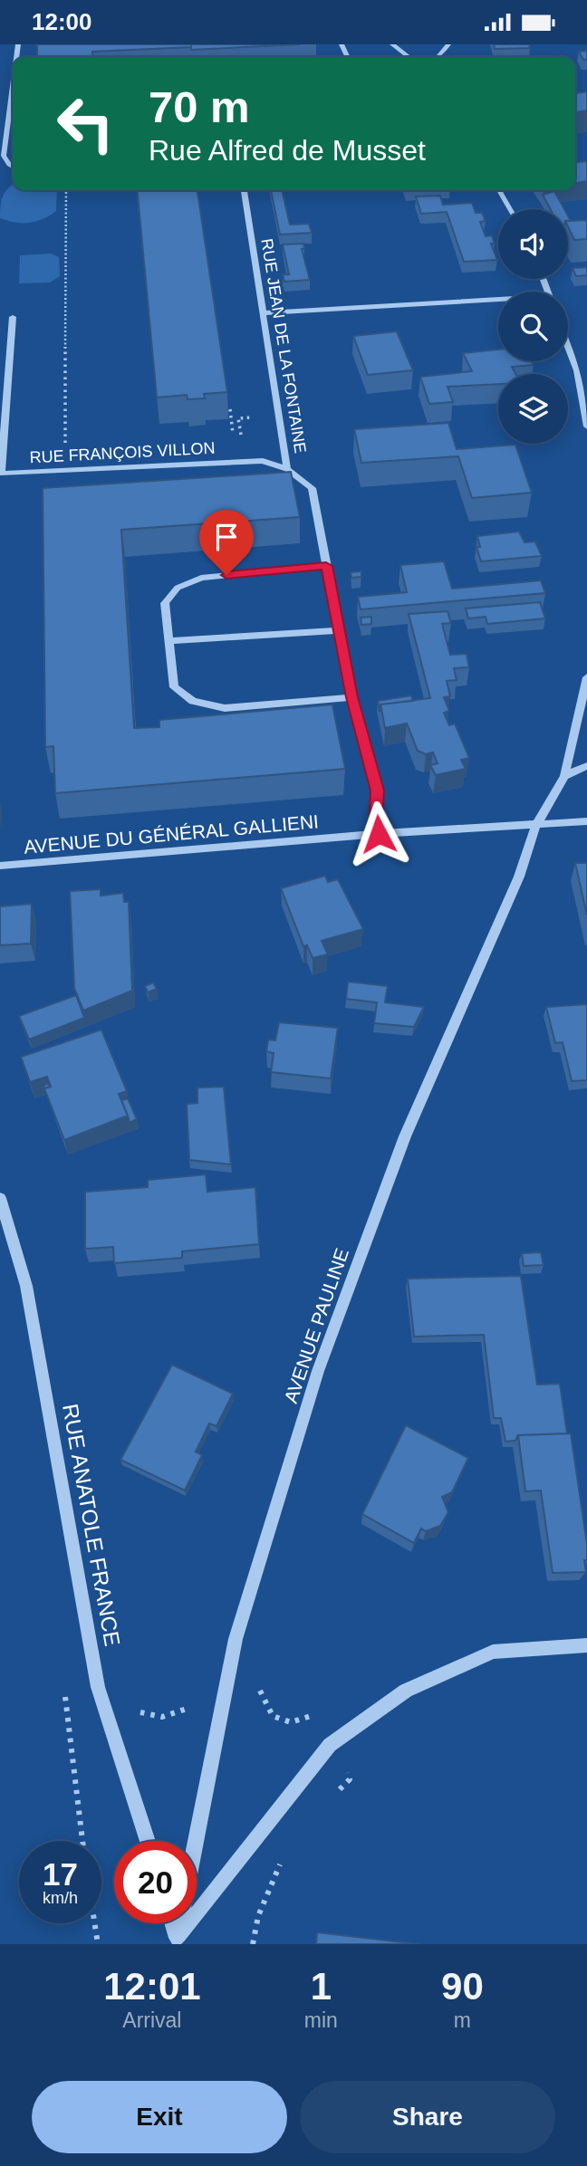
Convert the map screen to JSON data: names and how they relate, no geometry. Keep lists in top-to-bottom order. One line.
{"streets":{"street":["RUE JEAN DE LA FONTAINE","RUE FRANÇOIS VILLON","AVENUE DU GÉNÉRAL GALLIENI","AVENUE PAULINE","RUE ANATOLE FRANCE"]},"crossings":[["RUE JEAN DE LA FONTAINE","RUE FRANÇOIS VILLON"],["RUE JEAN DE LA FONTAINE","AVENUE DU GÉNÉRAL GALLIENI"],["AVENUE DU GÉNÉRAL GALLIENI","AVENUE PAULINE"]],"page":{"status":"12:00","turn":["70 m","Rue Alfred de Musset"],"speed":"17 km/h","limit":"20","eta":["12:01","Arrival","1","min","90","m"],"buttons":["Exit","Share"]}}
